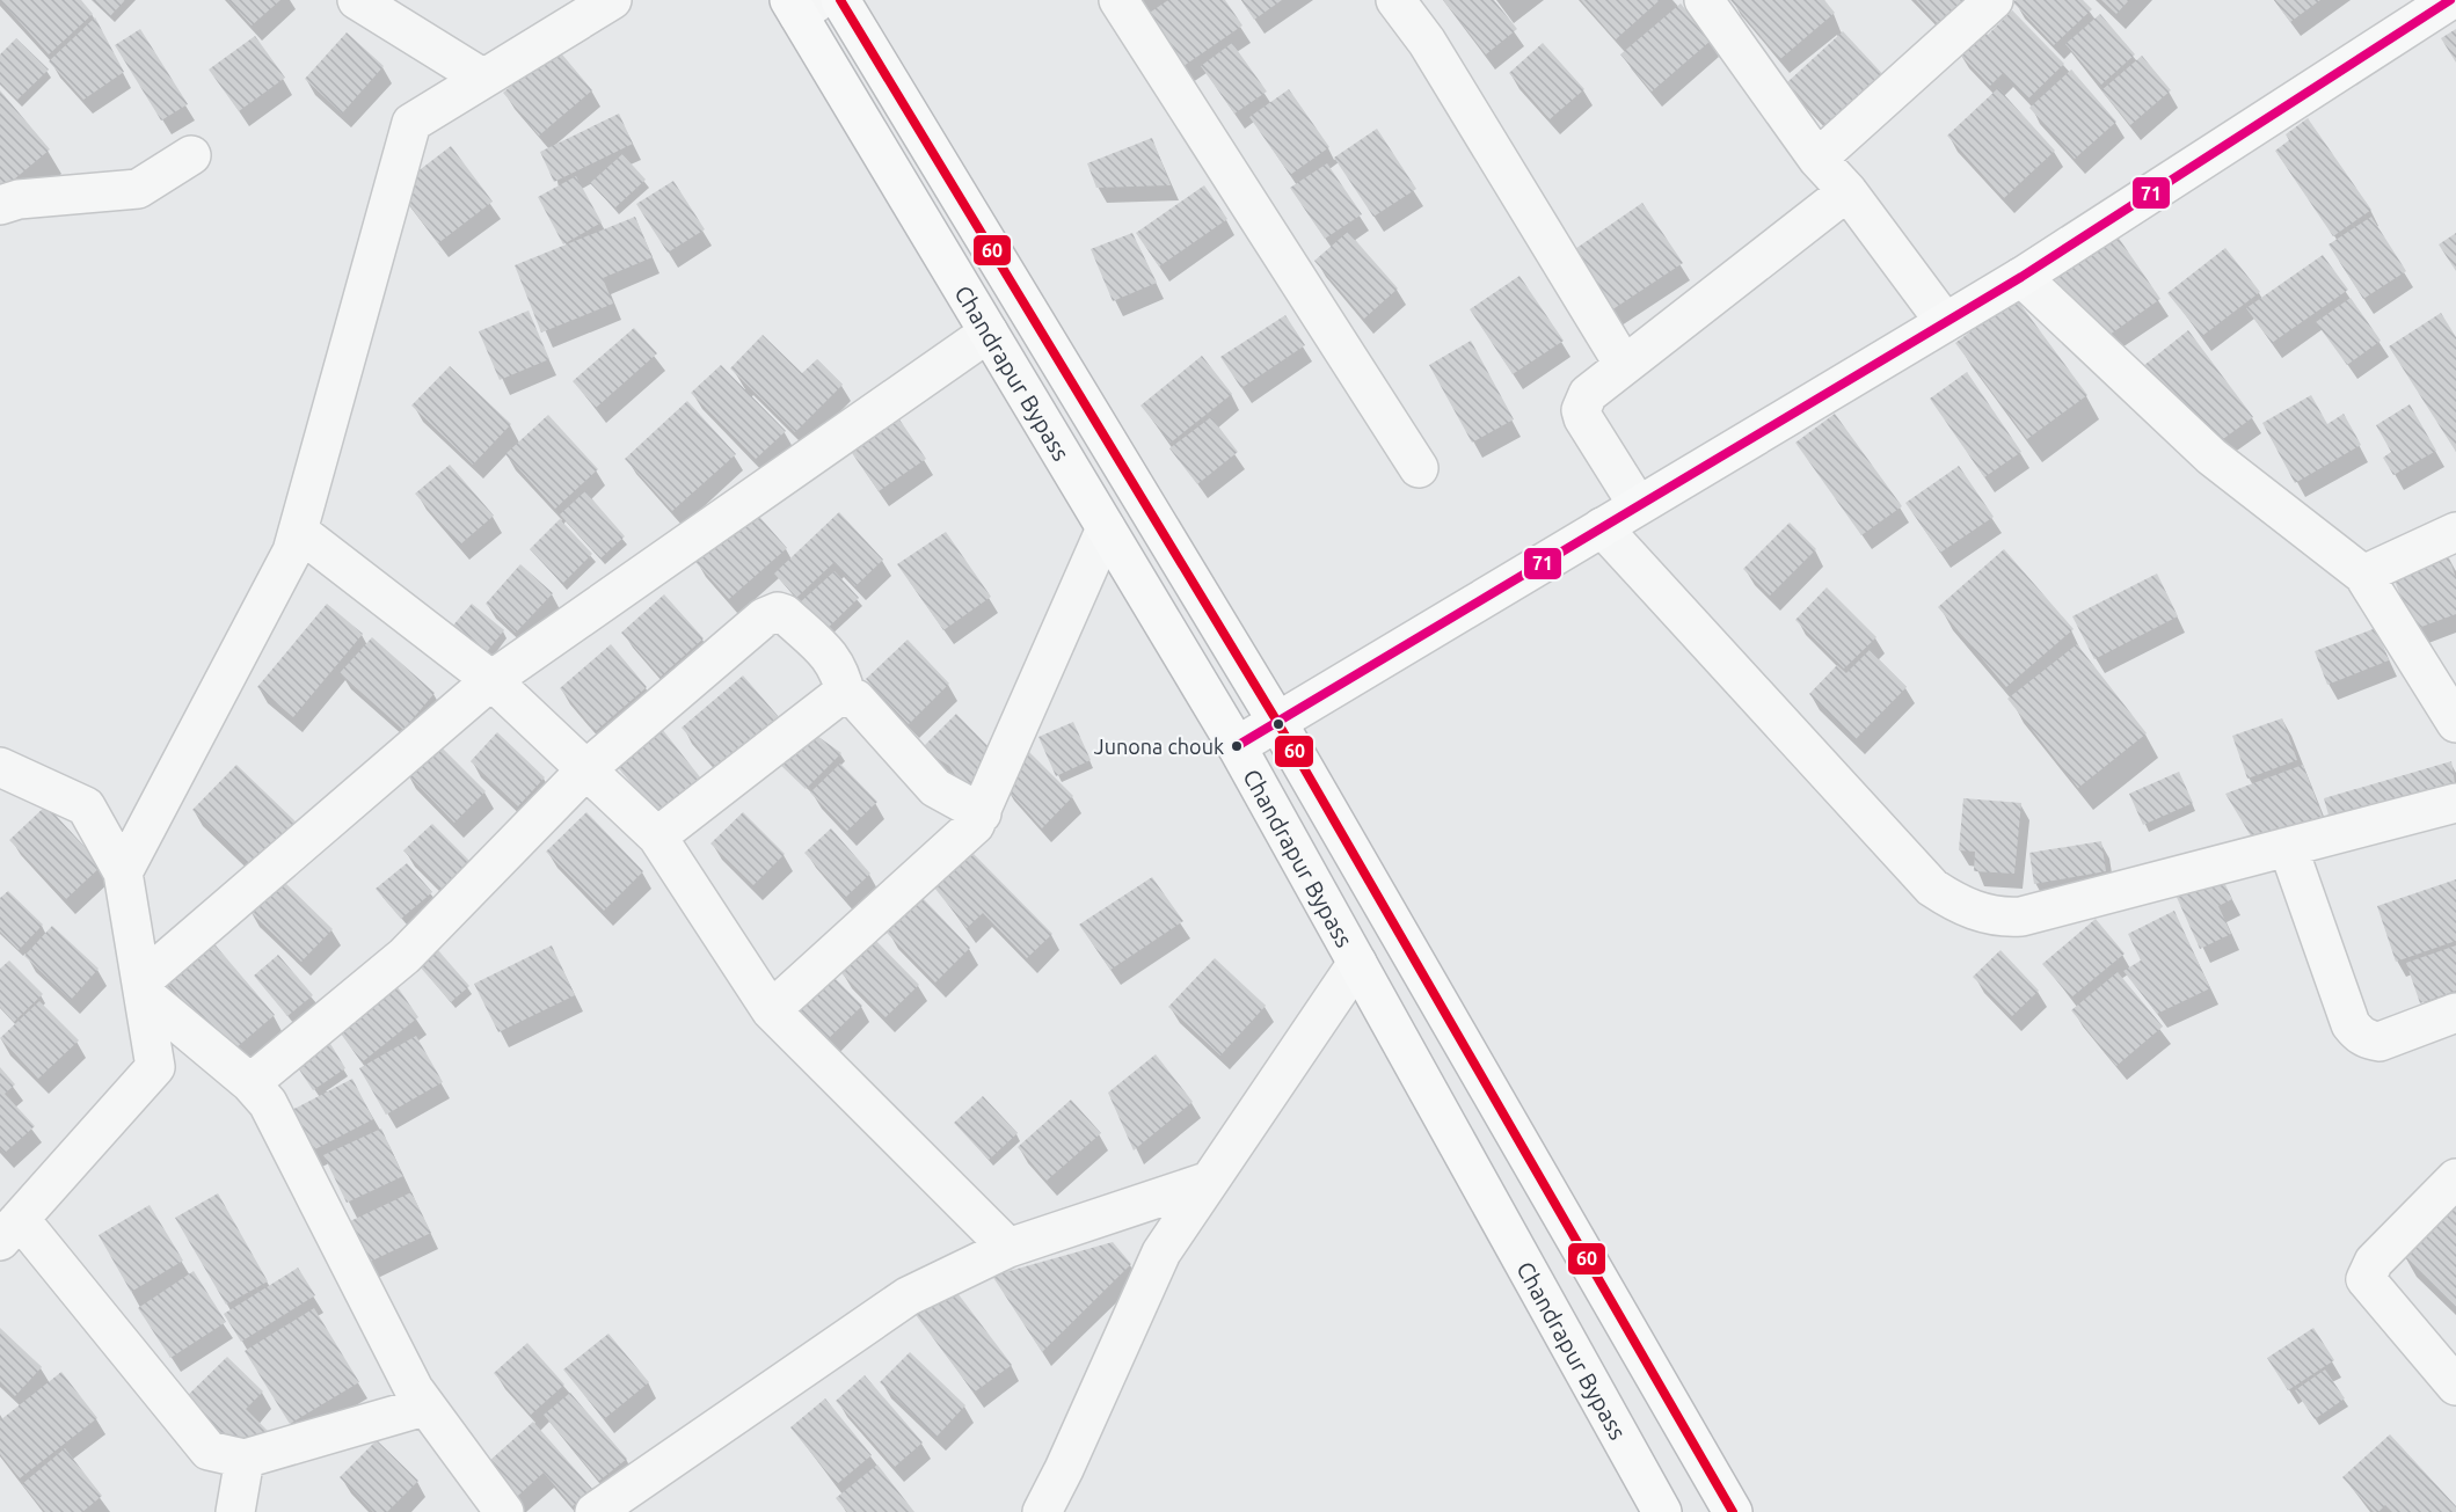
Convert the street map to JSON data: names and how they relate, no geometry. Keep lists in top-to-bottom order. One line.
{"streets":{"main road":["Chandrapur Bypass"]},"places":["Junona chouk"],"lines":["transit line 60","transit line 71"]}
